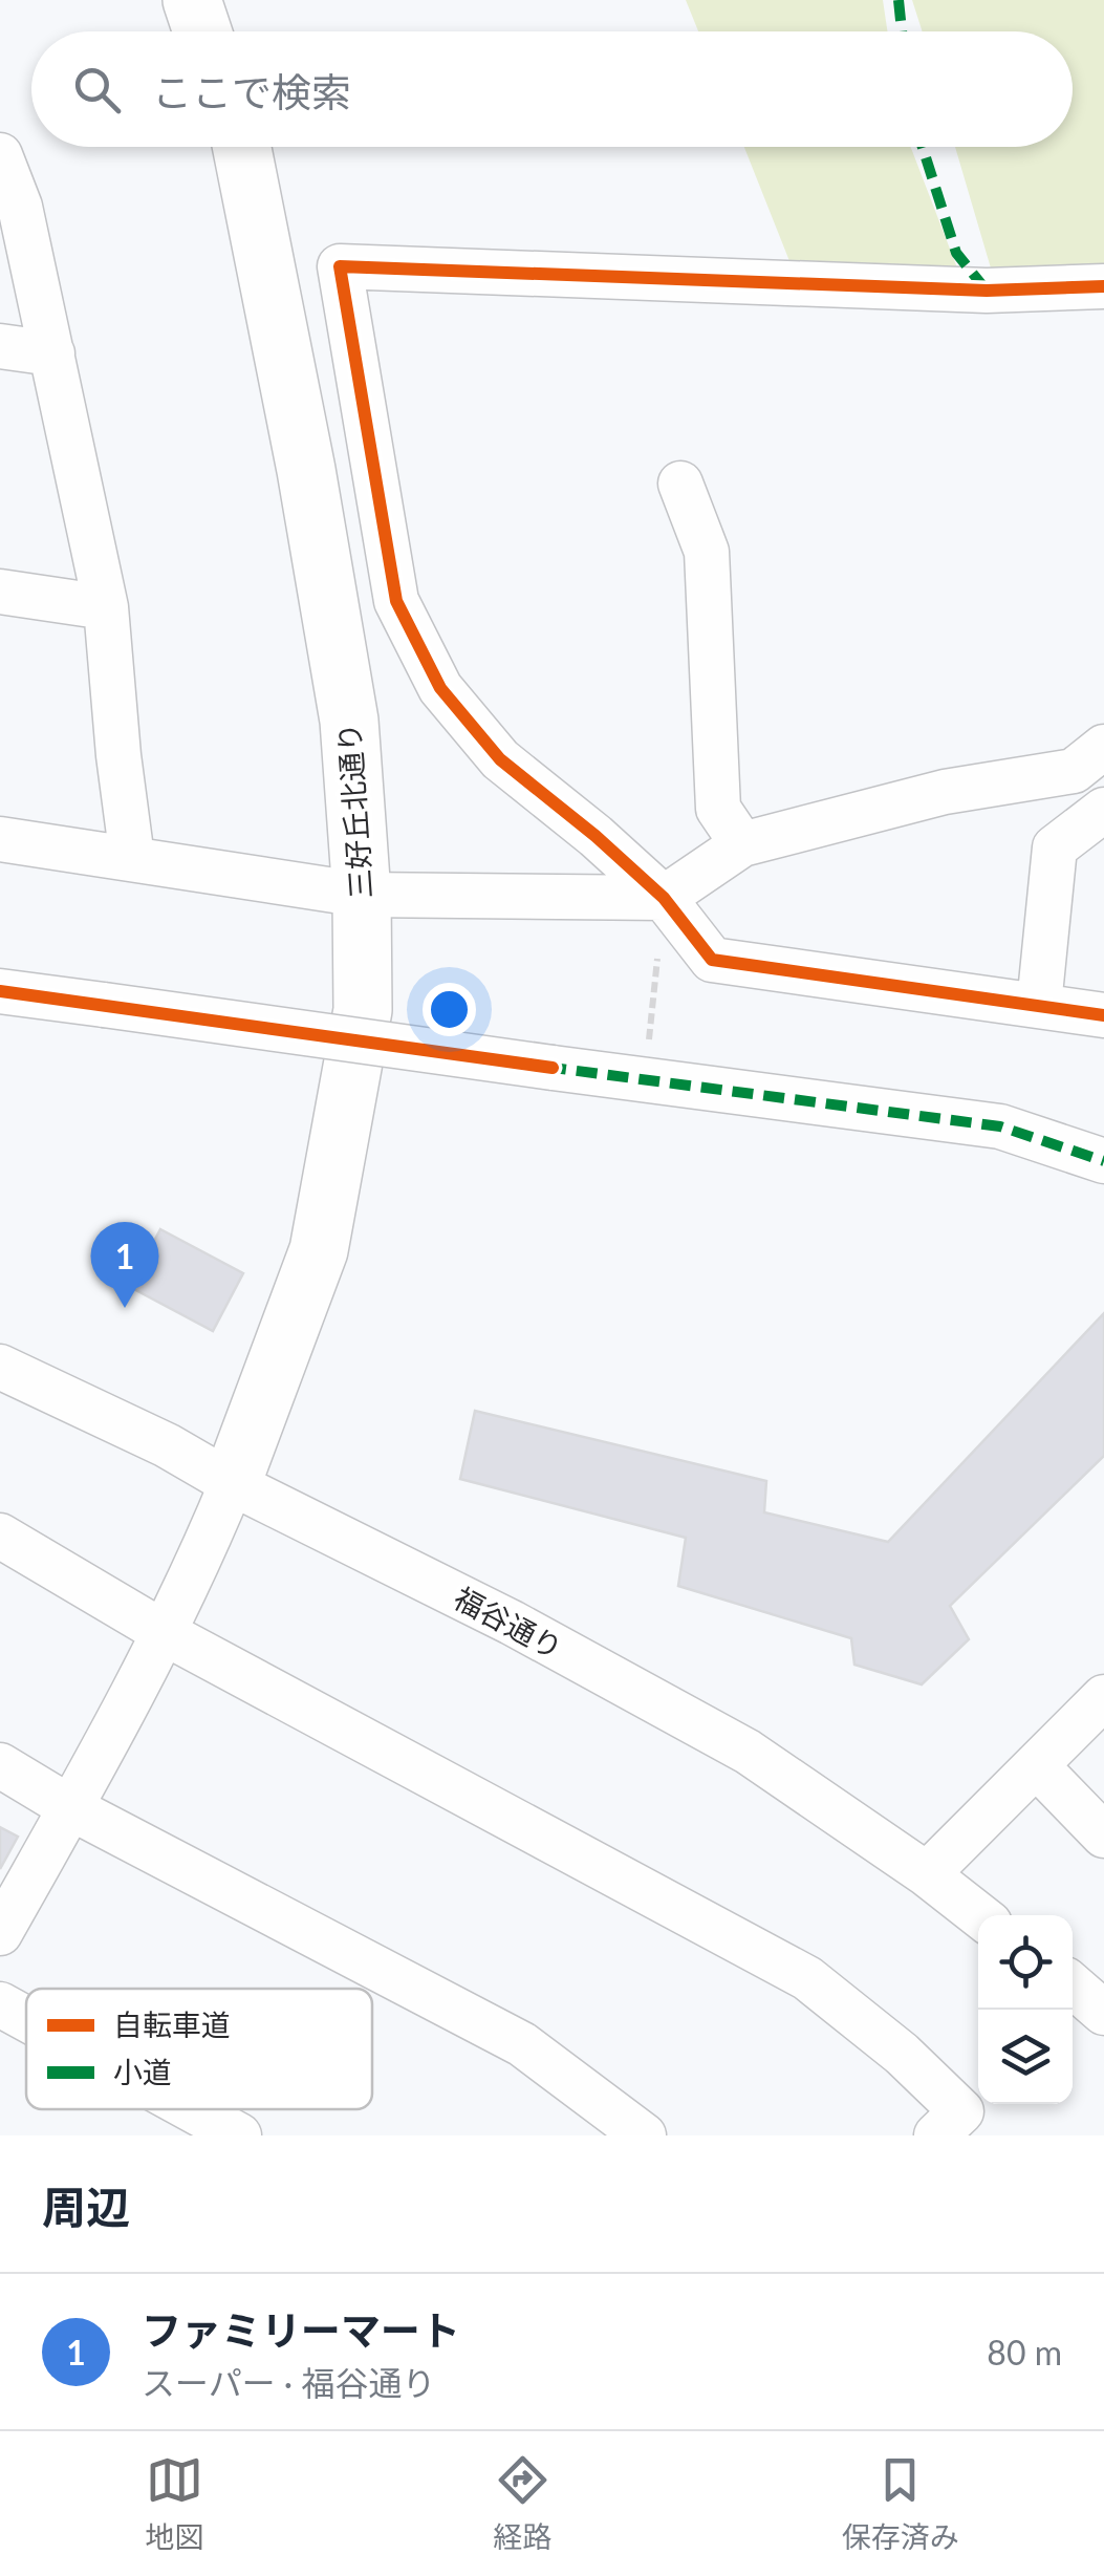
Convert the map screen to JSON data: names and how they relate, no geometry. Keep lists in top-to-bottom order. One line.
{"streets":{"street":["三好丘北通り","福谷通り"]},"crossings":[["三好丘北通り","福谷通り"]],"legend":["自転車道","小道"],"page":{"search":"ここで検索","pins":"1","heading":"周辺","list":[{"mark":"1","name":"ファミリーマート","note":"スーパー · 福谷通り","value":"80 m"}],"nav":["地図","経路","保存済み"]}}
